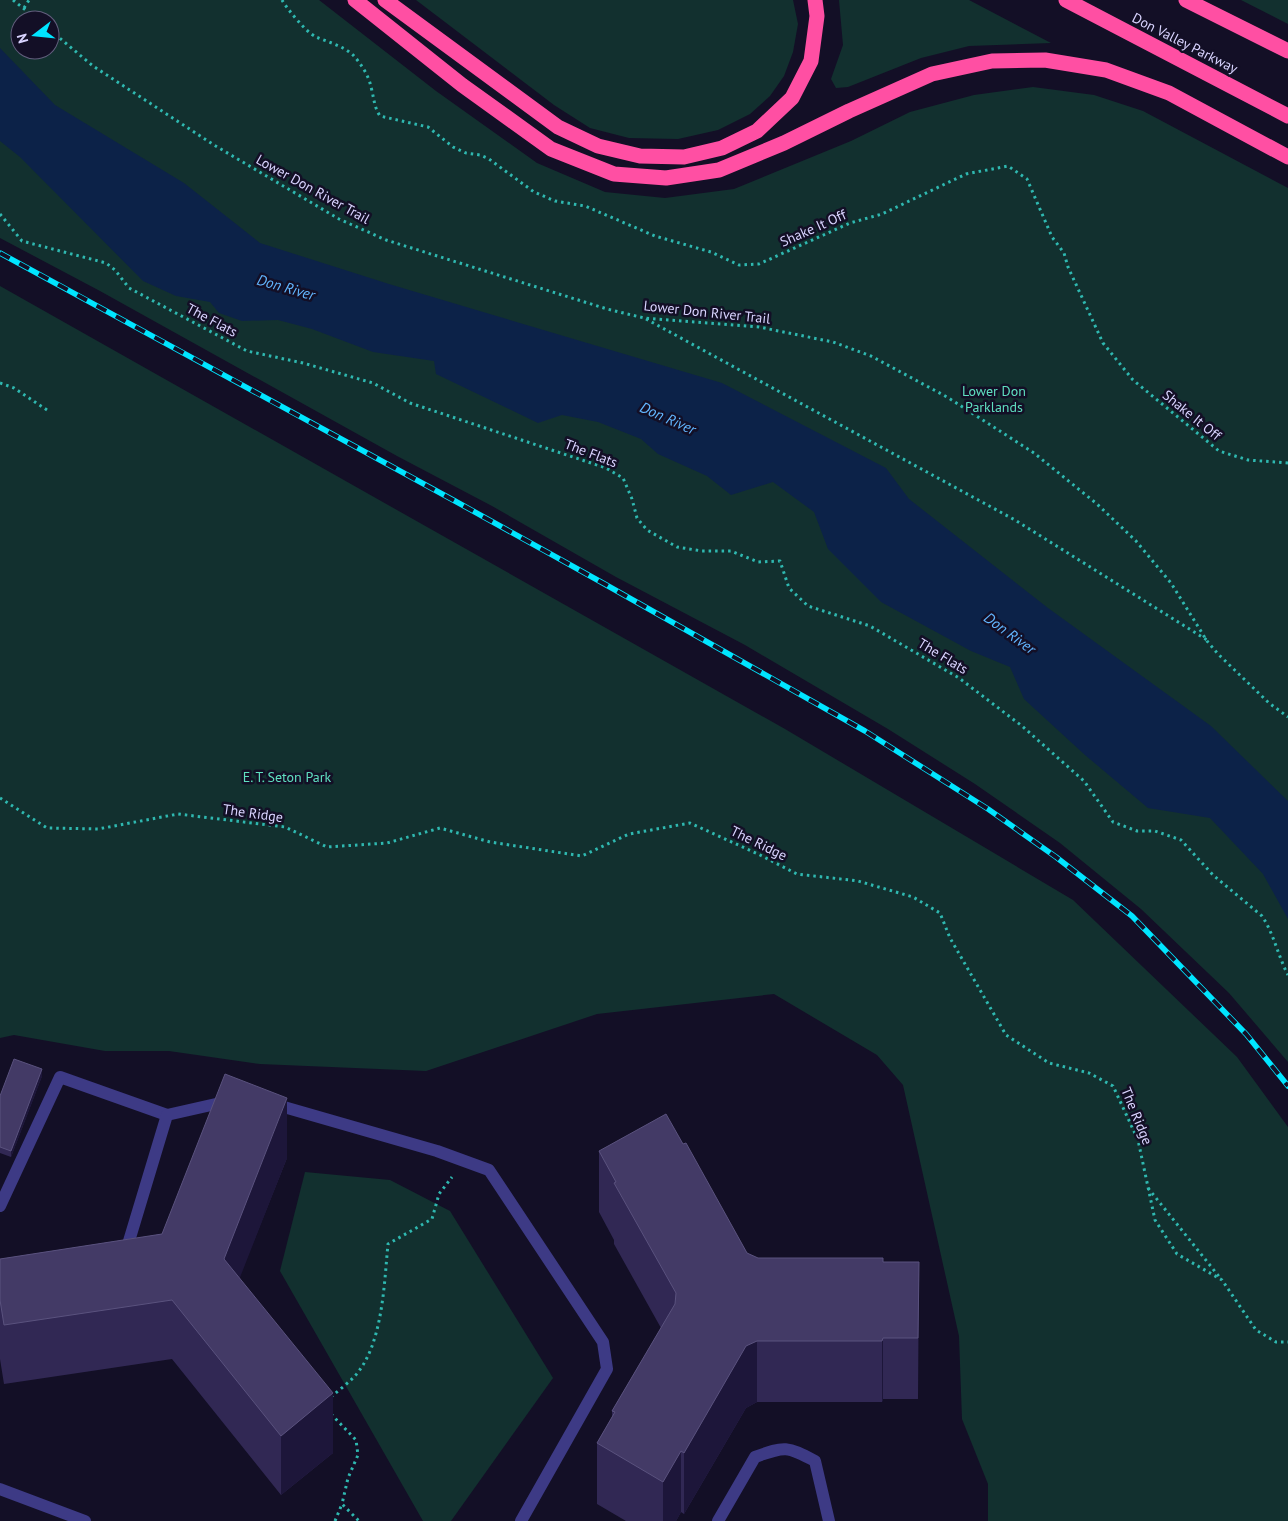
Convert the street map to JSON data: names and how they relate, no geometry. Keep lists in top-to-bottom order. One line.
{"streets":{"highway":["Don Valley Parkway"],"path":["Lower Don River Trail","Shake It Off","The Flats","The Ridge"]},"water":["Don River"],"parks":["Lower Don Parklands","E. T. Seton Park"],"north":"left"}
